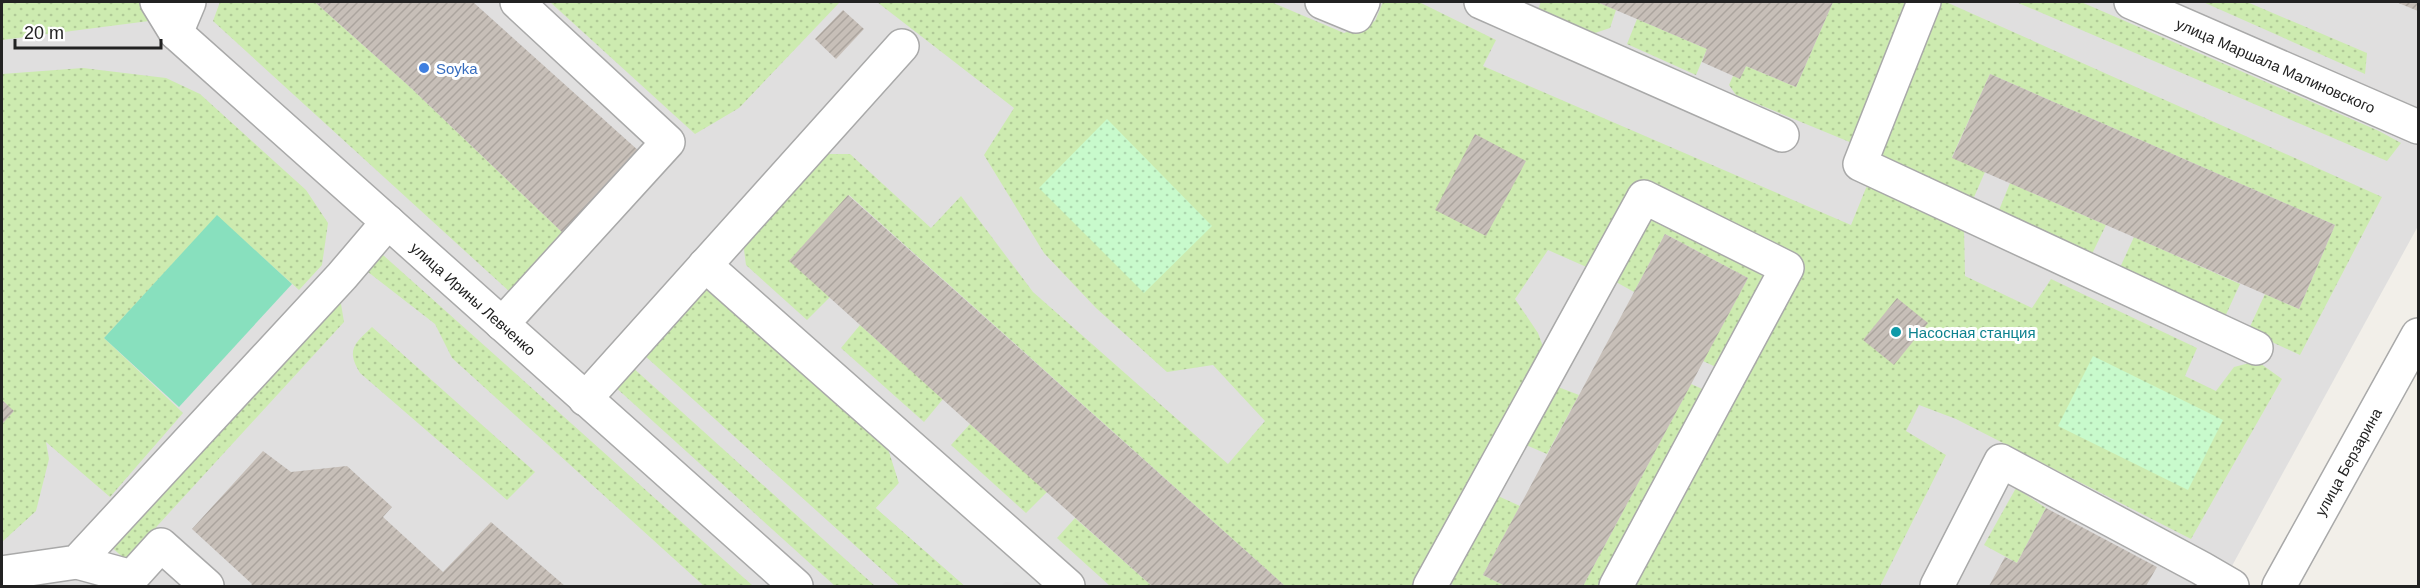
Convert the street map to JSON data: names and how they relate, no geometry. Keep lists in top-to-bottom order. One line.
{"streets":{"street":["улица Маршала Малиновского","улица Ирины Левченко","улица Берзарина"]},"places":["Soyka","Насосная станция"],"scale_bar":"20 m"}
